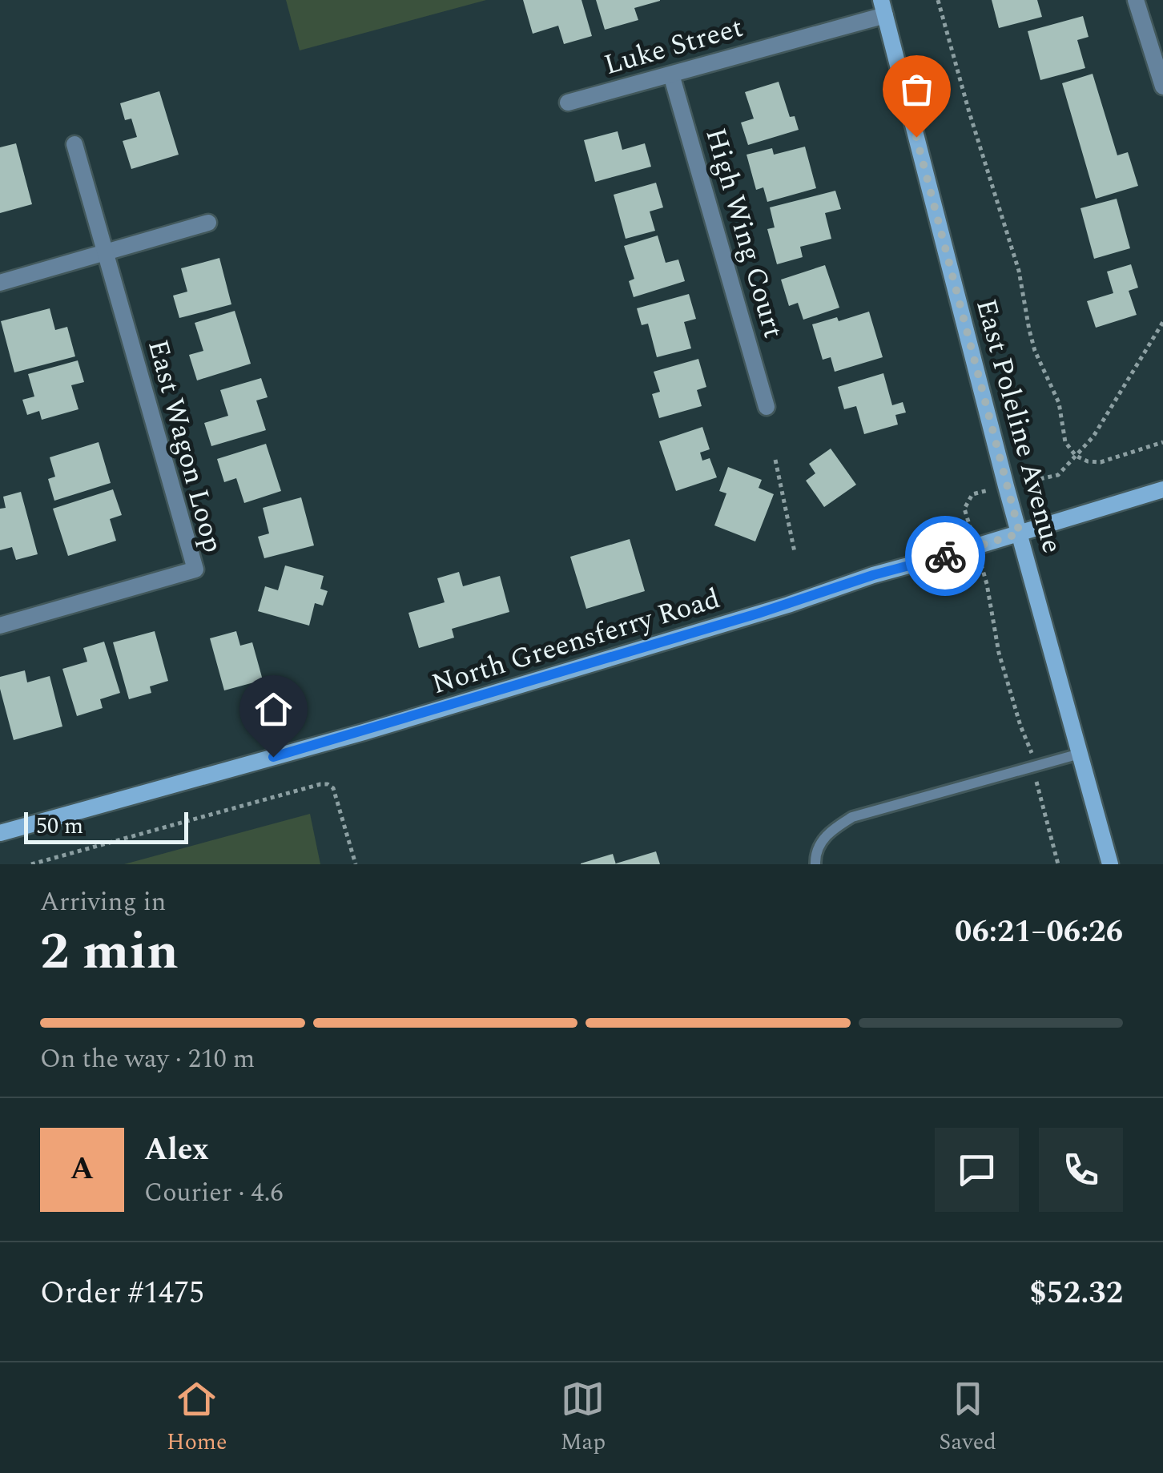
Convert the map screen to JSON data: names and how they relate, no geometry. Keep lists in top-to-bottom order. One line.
{"streets":{"main road":["East Poleline Avenue","North Greensferry Road"],"street":["Luke Street","High Wing Court","East Wagon Loop"]},"crossings":[["Luke Street","High Wing Court"],["Luke Street","East Poleline Avenue"],["East Poleline Avenue","North Greensferry Road"]],"scale_bar":"50 m","page":{"scale":"50 m","heading":["2 min","Arriving in","06:21–06:26"],"panel":["Alex","Courier · 4.6","Order #1475","$52.32"],"bar":"On the way · 210 m","round":"A","tabs":["Home","Map","Saved"]}}
